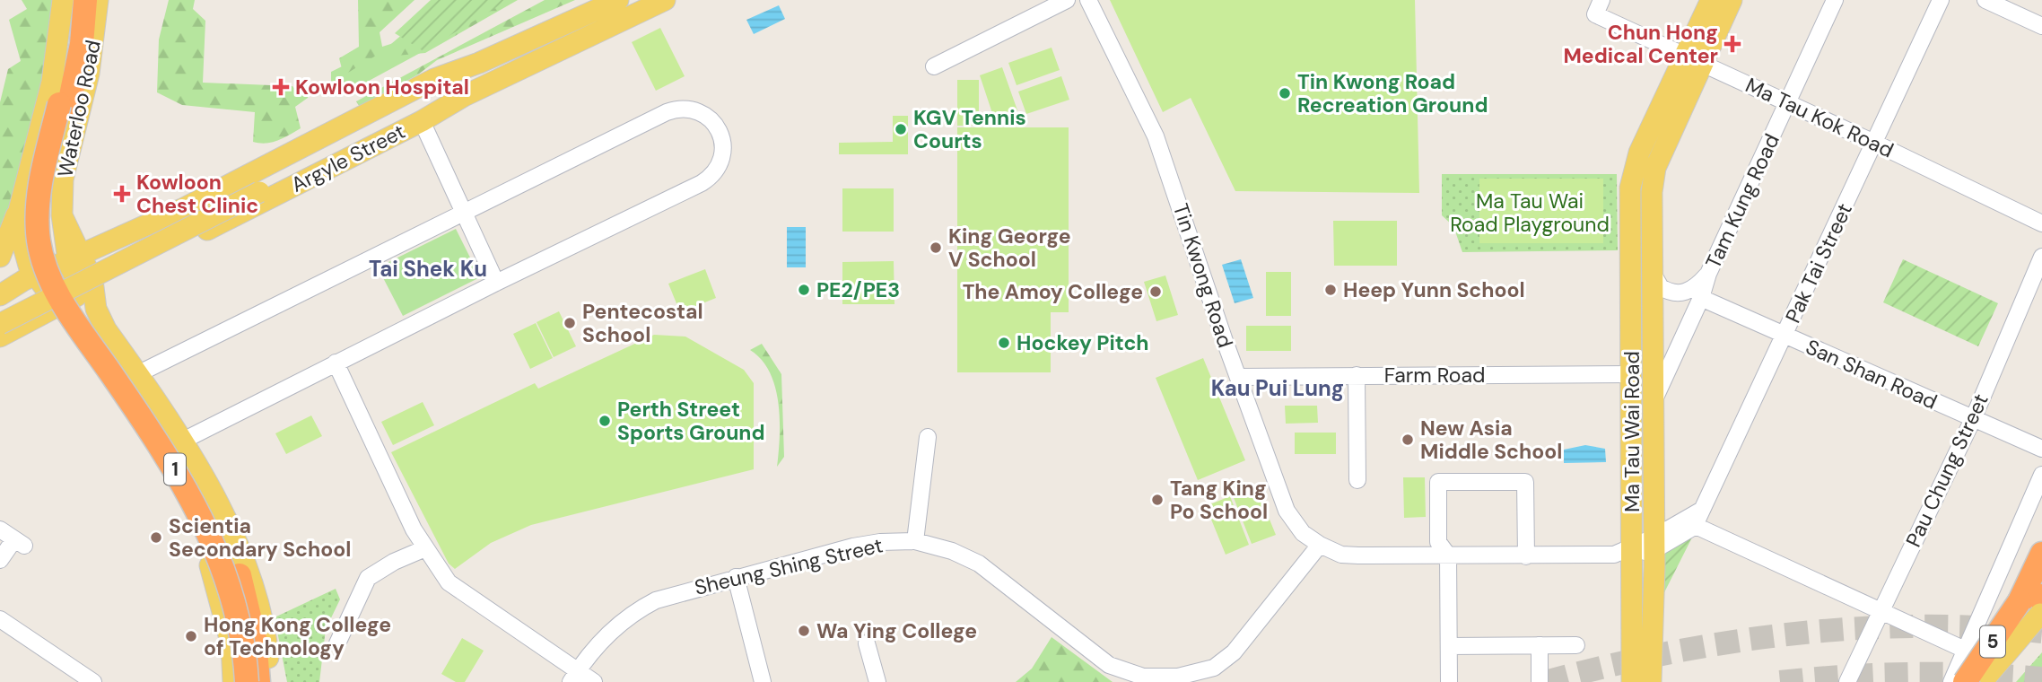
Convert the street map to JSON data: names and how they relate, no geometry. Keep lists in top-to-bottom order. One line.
{"streets":{"highway":["Waterloo Road","1","5"],"main road":["Argyle Street","Ma Tau Wai Road"],"street":["Ma Tau Kok Road","Tam Kung Road","Pak Tai Street","Tin Kwong Road","San Shan Road","Farm Road","Pau Chung Street","Sheung Shing Street"]},"crossings":[["Waterloo Road","Argyle Street"],["Waterloo Road","1"],["Ma Tau Kok Road","Tam Kung Road"],["Ma Tau Kok Road","Pak Tai Street"],["Ma Tau Kok Road","Ma Tau Wai Road"],["Tam Kung Road","San Shan Road"],["Tam Kung Road","Ma Tau Wai Road"],["Pak Tai Street","San Shan Road"],["Tin Kwong Road","Farm Road"],["Tin Kwong Road","Ma Tau Wai Road"],["Tin Kwong Road","Sheung Shing Street"],["San Shan Road","Pau Chung Street"],["Farm Road","Ma Tau Wai Road"]],"districts":["Tai Shek Ku","Kau Pui Lung"],"parks":["Ma Tau Wai Road Playground"],"places":{"health":["Chun Hong Medical Center","Kowloon Hospital","Kowloon Chest Clinic"],"other":["Tin Kwong Road Recreation Ground","KGV Tennis Courts","King George V School","PE2/PE3","Heep Yunn School","The Amoy College","Pentecostal School","Hockey Pitch","Perth Street Sports Ground","New Asia Middle School","Tang King Po School","Scientia Secondary School","Wa Ying College","Hong Kong College of Technology"]}}
